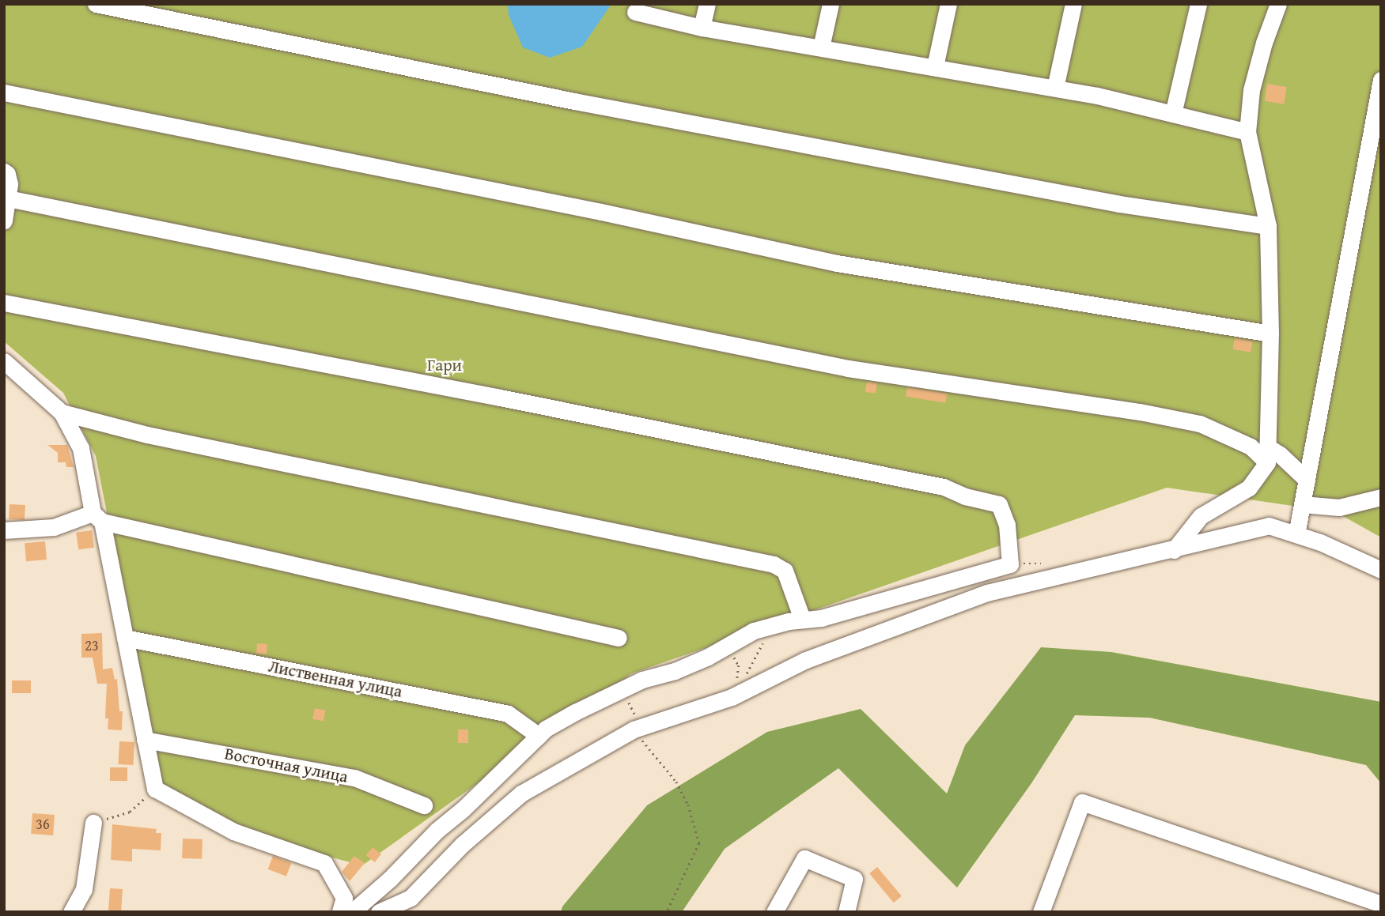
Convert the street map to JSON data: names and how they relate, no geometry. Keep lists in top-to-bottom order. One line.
{"streets":{"street":["Лиственная улица","Восточная улица"]},"parks":["Гари"],"house_numbers":["23","36"]}
